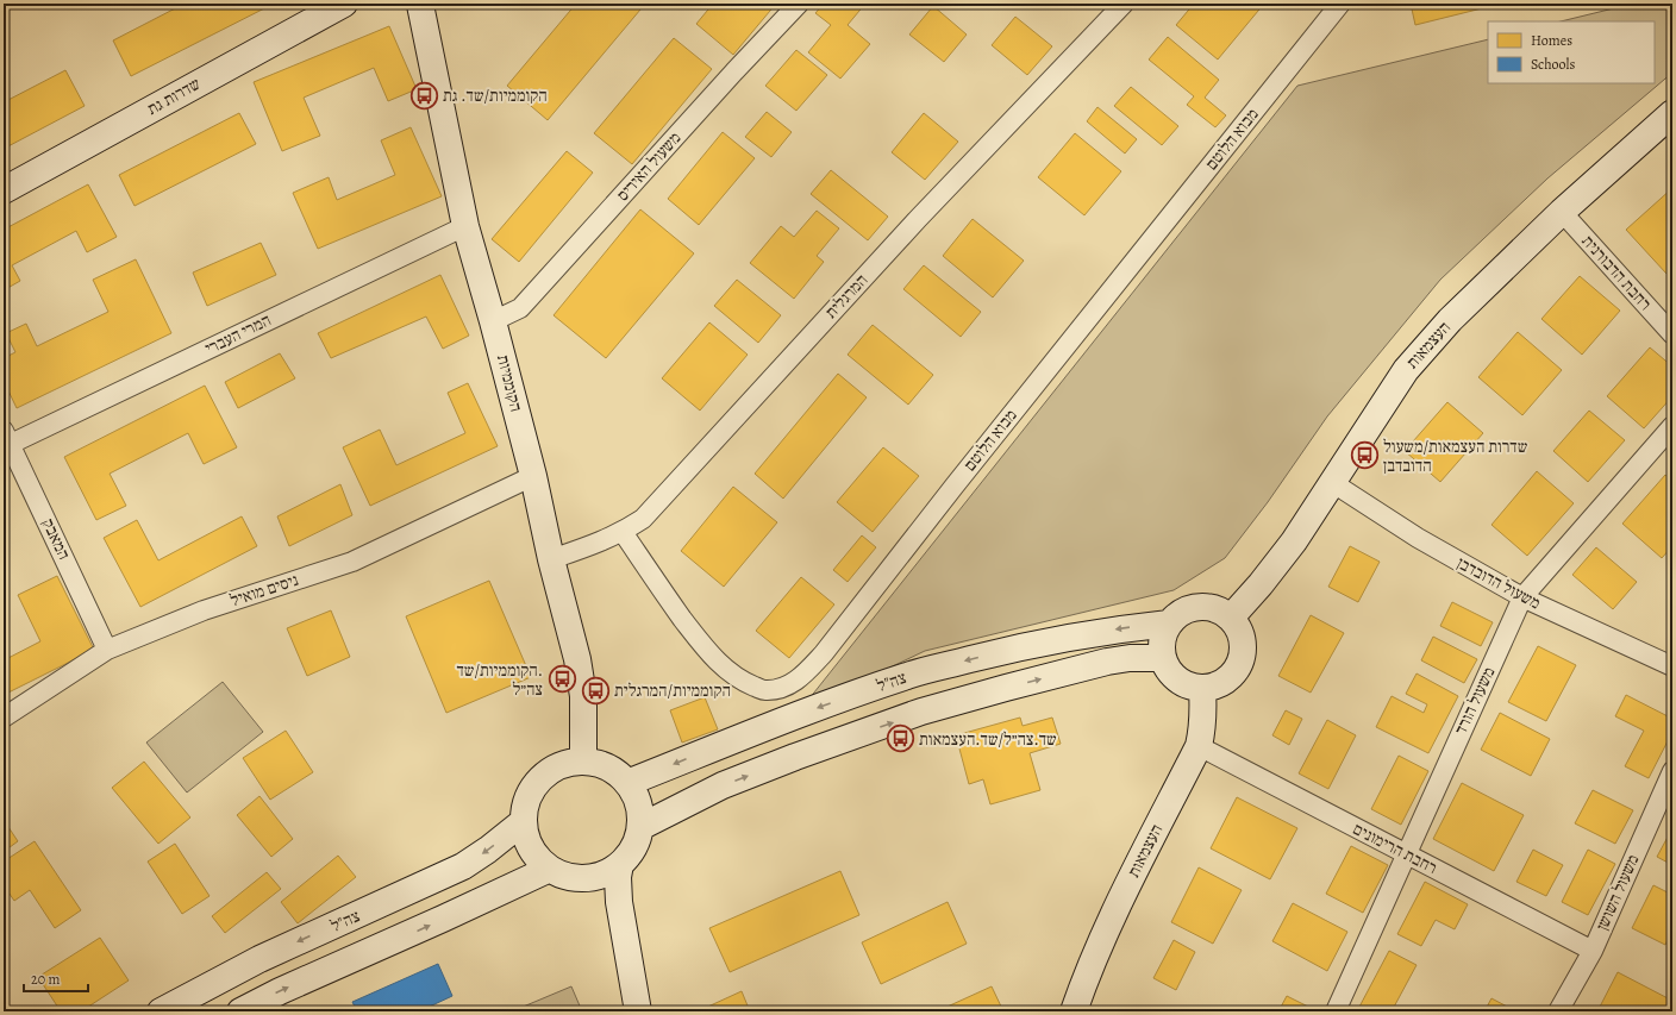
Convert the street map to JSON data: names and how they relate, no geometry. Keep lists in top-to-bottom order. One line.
{"streets":{"street":["שדרות גת","מבוא הלוטם","משעול האיריס","רחבת הדבורנית","המרגלית","המרי העברי","העצמאות","הקוממיות","המאבק","משעול הדובדבן","ניסים מואיל","צה\"ל","משעול הורד","רחבת הרימונים","משעול השושן"]},"crossings":[["מבוא הלוטם","המרגלית"],["משעול האיריס","הקוממיות"],["רחבת הדבורנית","העצמאות"],["המרגלית","הקוממיות"],["המרי העברי","הקוממיות"],["המרי העברי","המאבק"],["העצמאות","משעול הדובדבן"],["העצמאות","צה\"ל"],["העצמאות","רחבת הרימונים"],["הקוממיות","ניסים מואיל"],["הקוממיות","צה\"ל"],["המאבק","ניסים מואיל"],["משעול הדובדבן","משעול הורד"],["משעול הורד","רחבת הרימונים"],["רחבת הרימונים","משעול השושן"]],"places":{"bus stop":["הקוממיות/שד. גת","שדרות העצמאות/משעול הדובדבן","הקוממיות/שד. צה״ל","הקוממיות/המרגלית","שד.צה״ל/שד.העצמאות"]},"legend":["Homes","Schools"],"scale_bar":"20 m"}
